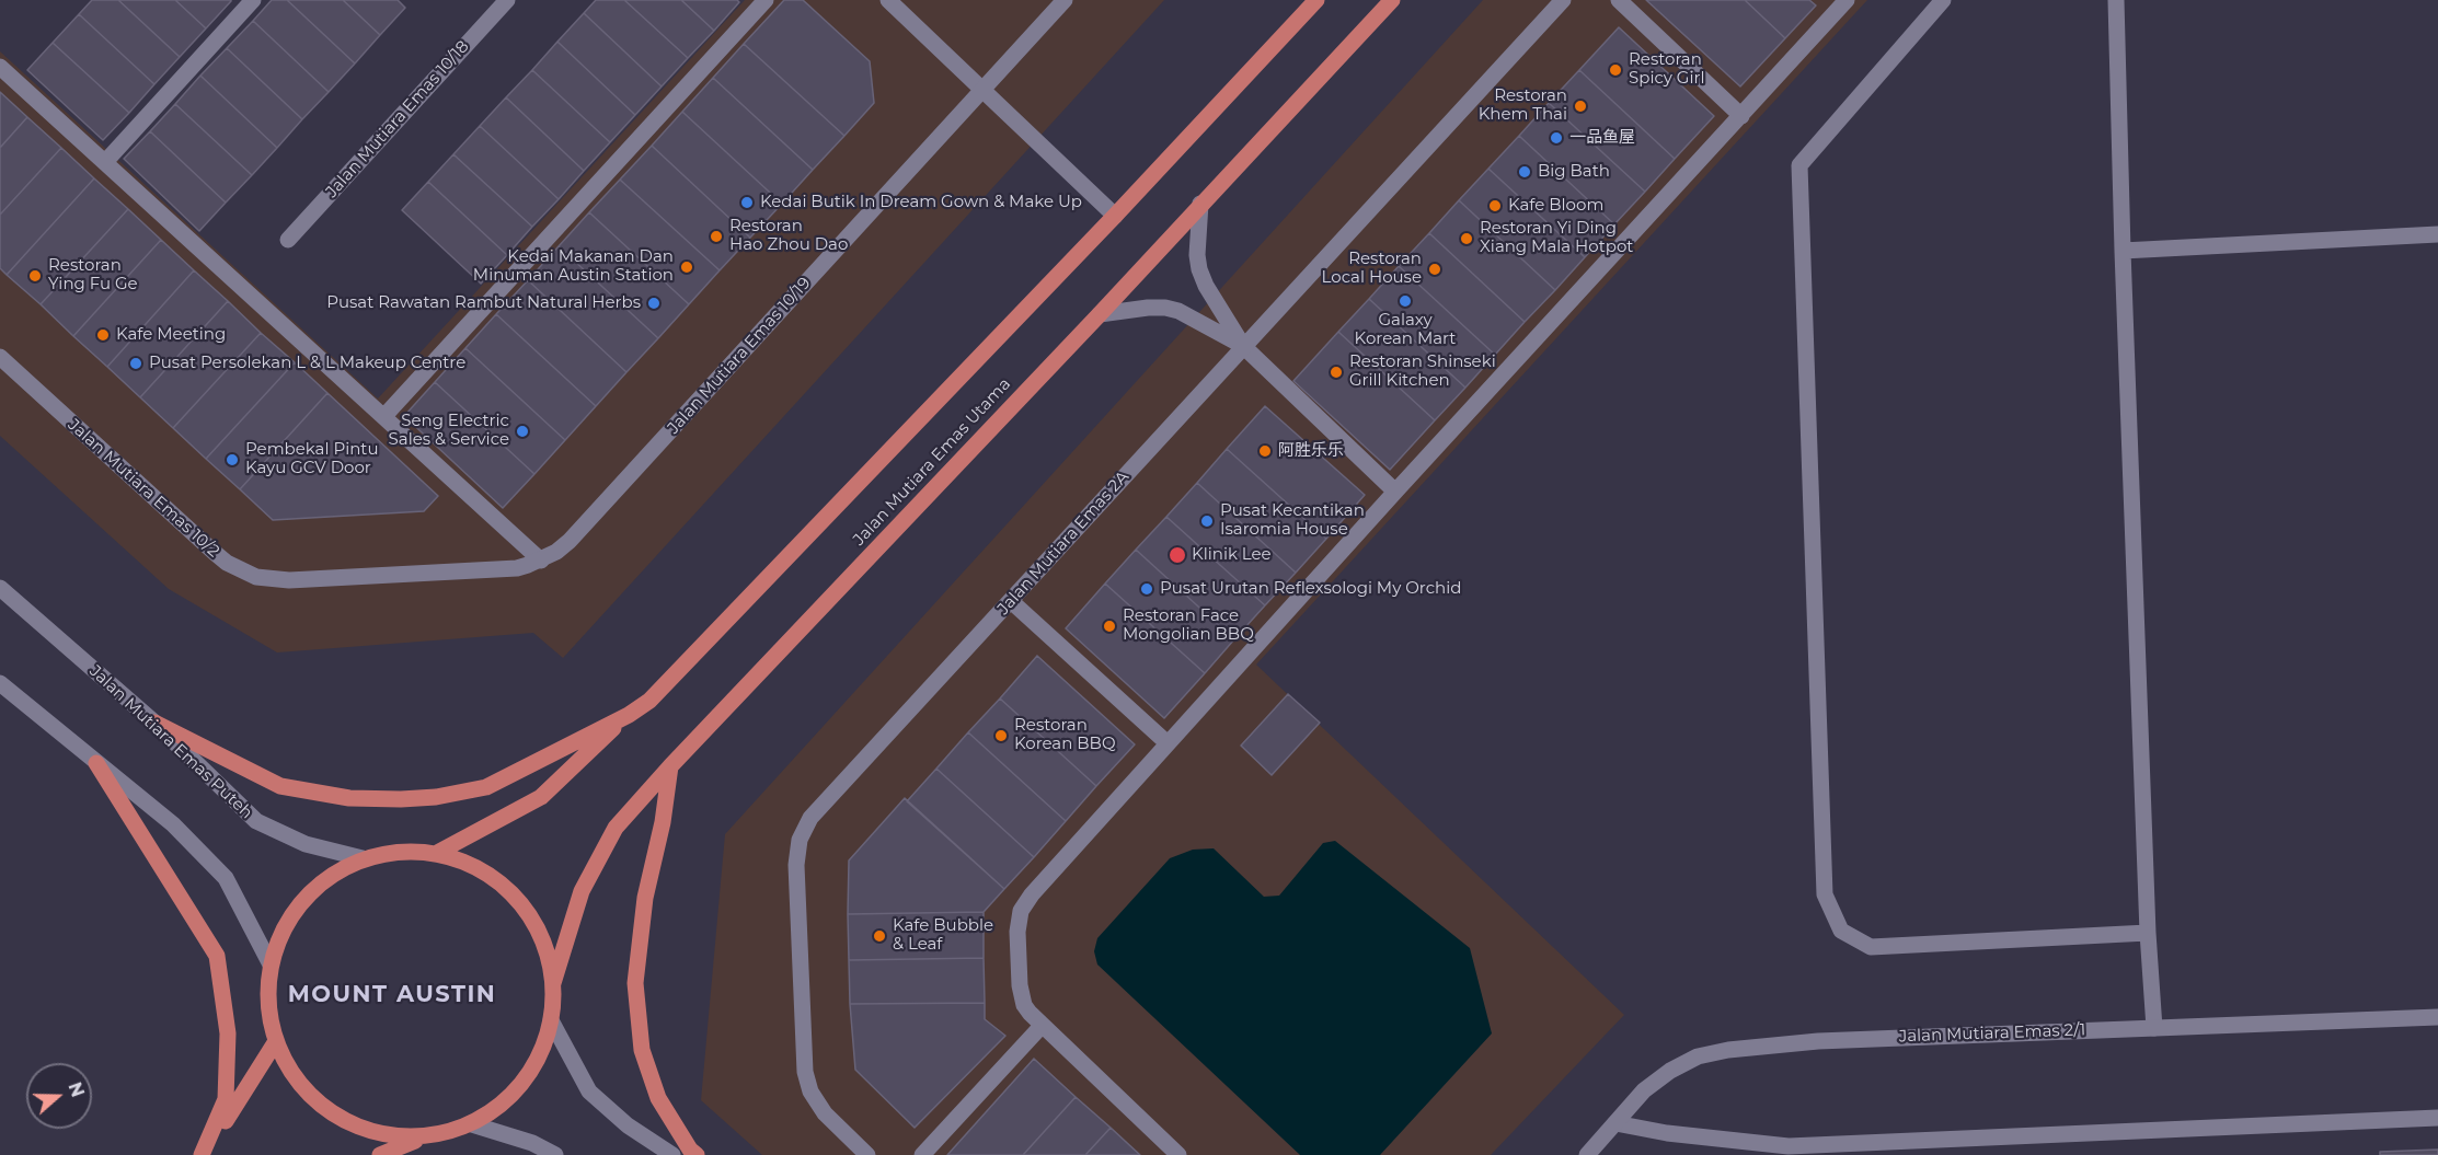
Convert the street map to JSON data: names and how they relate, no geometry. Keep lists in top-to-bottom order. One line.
{"streets":{"main road":["Jalan Mutiara Emas Utama"],"street":["Jalan Mutiara Emas 10/18","Jalan Mutiara Emas 10/19","Jalan Mutiara Emas 10/2","Jalan Mutiara Emas 2A","Jalan Mutiara Emas Puteh","Jalan Mutiara Emas 2/1"]},"crossings":[["Jalan Mutiara Emas 10/19","Jalan Mutiara Emas 10/2"]],"districts":["MOUNT AUSTIN"],"places":["Restoran Spicy Girl","Restoran Khem Thai","一品鱼屋","Big Bath","Kedai Butik In Dream Gown & Make Up","Kafe Bloom","Restoran Hao Zhou Dao","Restoran Yi Ding Xiang Mala Hotpot","Kedai Makanan Dan Minuman Austin Station","Restoran Local House","Restoran Ying Fu Ge","Galaxy Korean Mart","Pusat Rawatan Rambut Natural Herbs","Kafe Meeting","Pusat Persolekan L & L Makeup Centre","Restoran Shinseki Grill Kitchen","Seng Electric Sales & Service","阿胜乐乐","Pembekal Pintu Kayu GCV Door","Pusat Kecantikan Isaromia House","Klinik Lee","Pusat Urutan Reflexsologi My Orchid","Restoran Face Mongolian BBQ","Restoran Korean BBQ","Kafe Bubble & Leaf"],"north":"right"}
